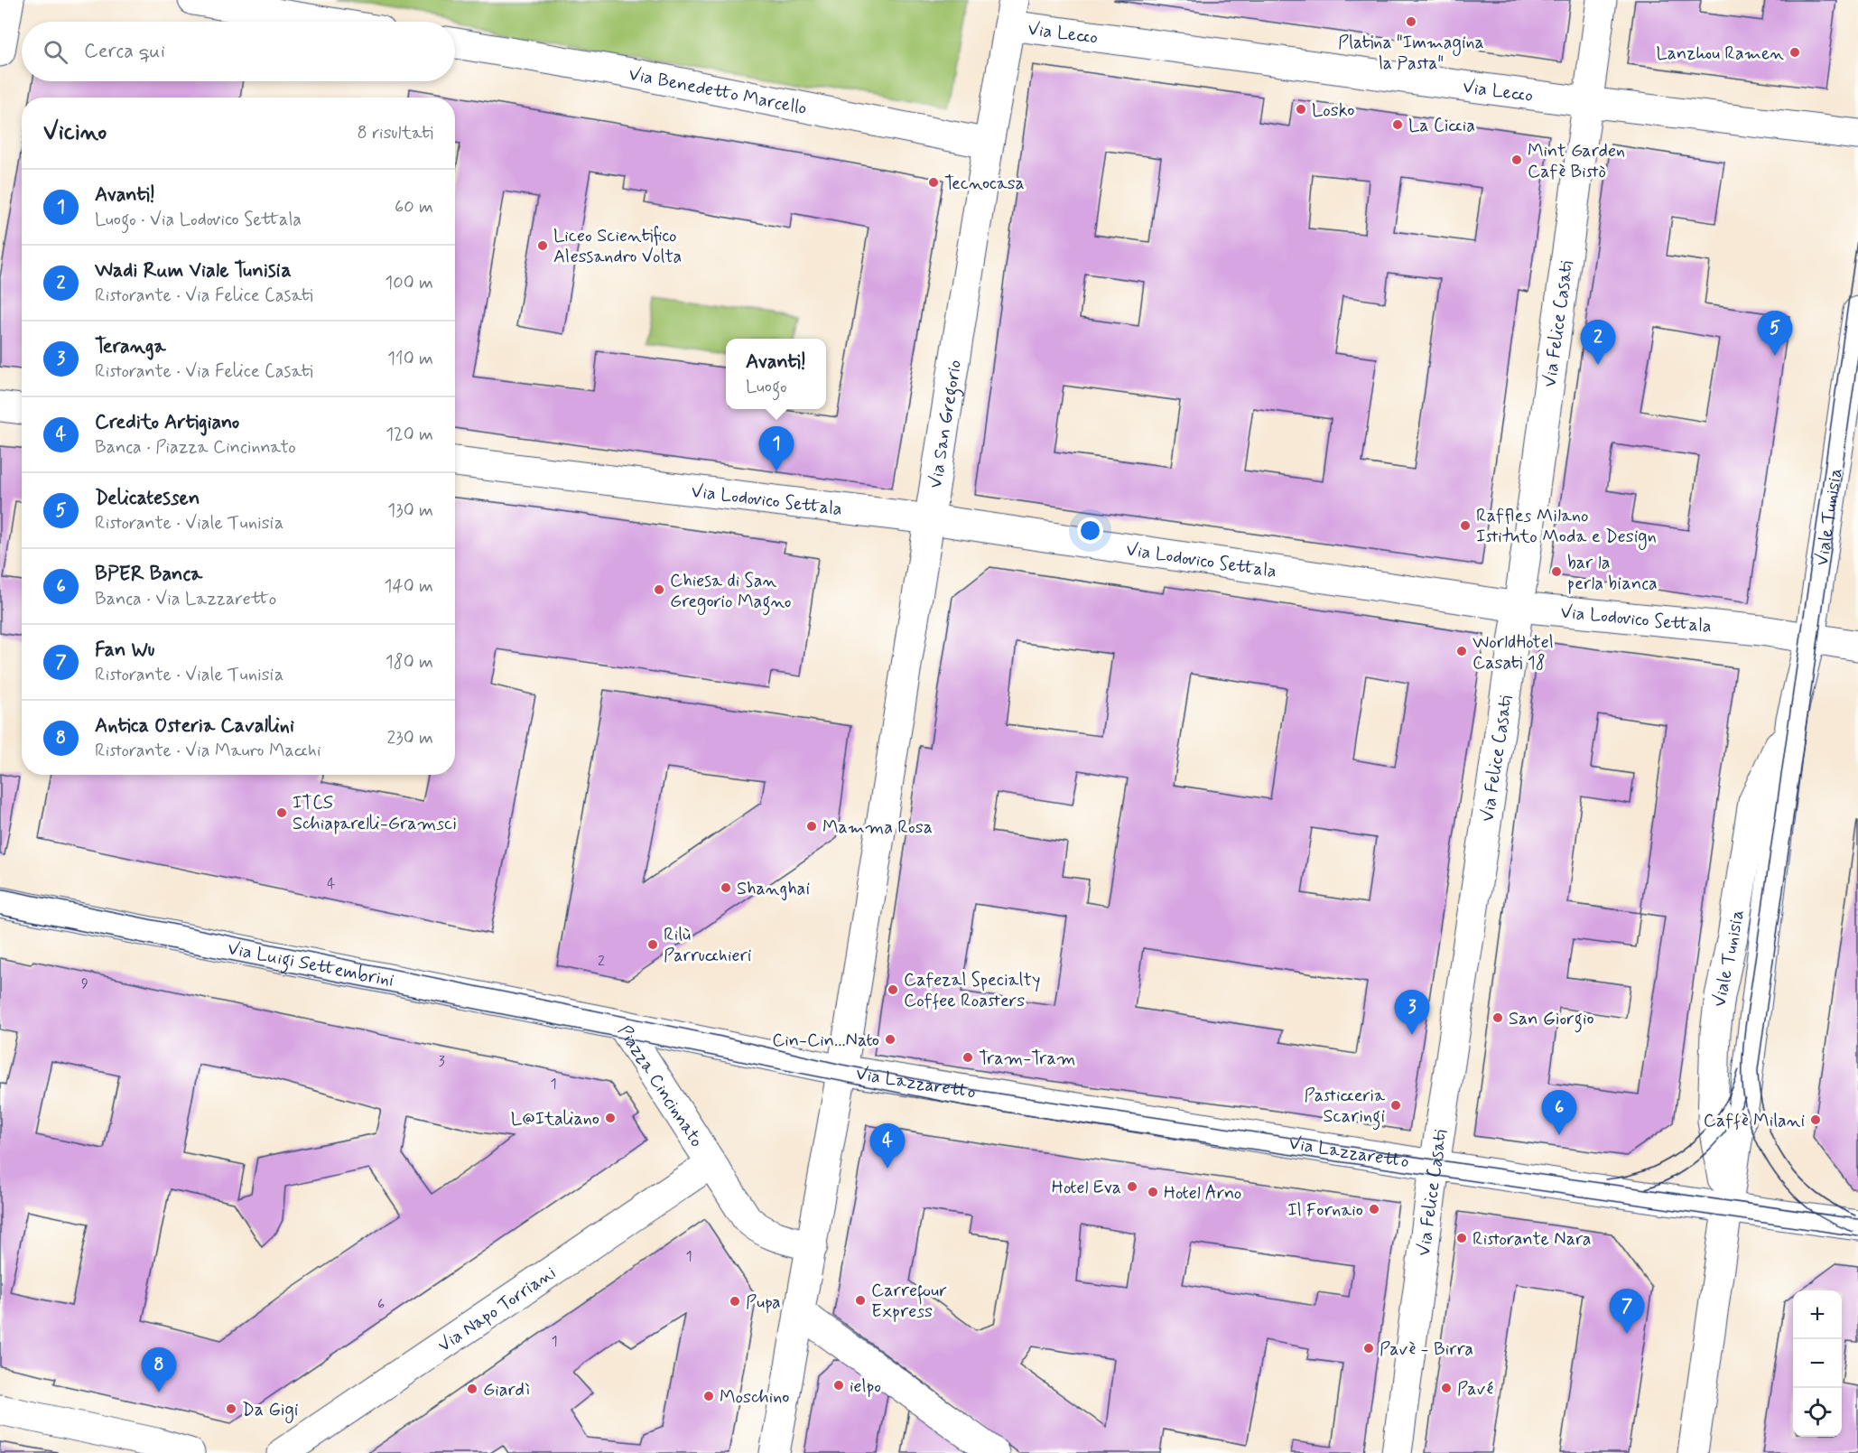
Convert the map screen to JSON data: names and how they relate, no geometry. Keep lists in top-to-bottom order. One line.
{"streets":{"street":["Via Lecco","Via Benedetto Marcello","Via Felice Casati","Via San Gregorio","Via Lodovico Settala","Viale Tunisia","Via Luigi Settembrini","Via Lazzaretto","Piazza Cincinnato","Via Napo Torriani"]},"crossings":[["Via Lecco","Via Felice Casati"],["Via Lecco","Via San Gregorio"],["Via Benedetto Marcello","Via San Gregorio"],["Via Felice Casati","Via Lodovico Settala"],["Via Felice Casati","Via Lazzaretto"],["Via San Gregorio","Via Lodovico Settala"],["Via San Gregorio","Via Lazzaretto"],["Via San Gregorio","Piazza Cincinnato"],["Via Lodovico Settala","Viale Tunisia"],["Viale Tunisia","Via Lazzaretto"],["Via Luigi Settembrini","Piazza Cincinnato"],["Via Lazzaretto","Piazza Cincinnato"],["Piazza Cincinnato","Via Napo Torriani"]],"places":["Platina \"Immagina la Pasta\"","Lanzhou Ramen","Losko","La Ciccia","Mint Garden Cafè Bistò","Tecnocasa","Liceo Scientifico Alessandro Volta","Raffles Milano Istituto Moda e Design","bar la perla bianca","Chiesa di San Gregorio Magno","WorldHotel Casati 18","ITCS Schiaparelli-Gramsci","Mamma Rosa","Shanghai","Rilù Parrucchieri","Cafezal Specialty Coffee Roasters","San Giorgio","Cin-Cin...Nato","Tram-Tram","Pasticceria Scaringi","L@Italiano","Caffè Milani","Hotel Eva","Hotel Arno","Il Fornaio","Ristorante Nara","Carrefour Express","Pupa","Pavè - Birra","ielpo","Pavé","Giardì","Moschino","Da Gigi"],"house_numbers":["4","2","9","3","1","1","6","1"],"page":{"search":"Cerca qui","heading":["Vicino","8 risultati"],"list":[{"mark":"1","name":"Avanti!","note":"Luogo · Via Lodovico Settala","value":"60 m"},{"mark":"2","name":"Wadi Rum Viale Tunisia","note":"Ristorante · Via Felice Casati","value":"100 m"},{"mark":"3","name":"Teranga","note":"Ristorante · Via Felice Casati","value":"110 m"},{"mark":"4","name":"Credito Artigiano","note":"Banca · Piazza Cincinnato","value":"120 m"},{"mark":"5","name":"Delicatessen","note":"Ristorante · Viale Tunisia","value":"130 m"},{"mark":"6","name":"BPER Banca","note":"Banca · Via Lazzaretto","value":"140 m"},{"mark":"7","name":"Fan Wu","note":"Ristorante · Viale Tunisia","value":"180 m"},{"mark":"8","name":"Antica Osteria Cavallini","note":"Ristorante · Via Mauro Macchi","value":"230 m"}],"pins":["5","2","1","3","6","4","7","8"],"popup":["Avanti!","Luogo"],"map_buttons":["+","−"]}}
